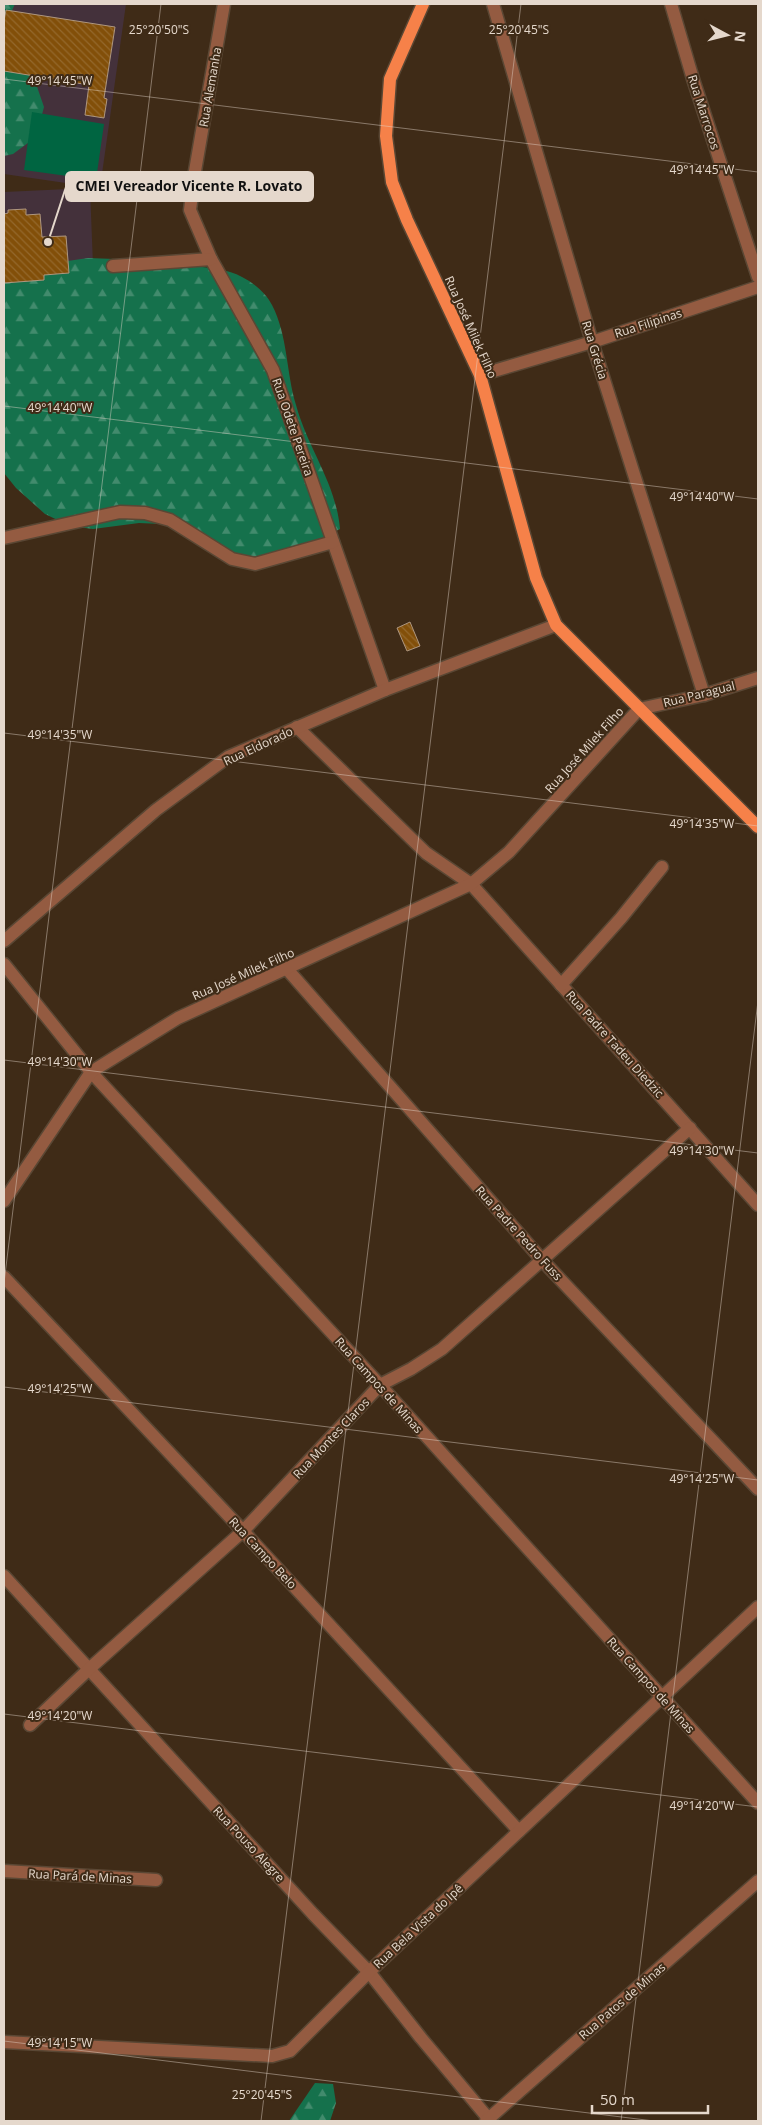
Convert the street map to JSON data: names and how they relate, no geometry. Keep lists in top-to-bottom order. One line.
{"streets":{"main road":["Rua José Milek Filho"],"street":["Rua Alemanha","Rua Marrocos","Rua Filipinas","Rua Grécia","Rua Odete Pereira","Rua Paragual","Rua Eldorado","Rua Padre Tadeu Diedzic","Rua Padre Pedro Fuss","Rua Campos de Minas","Rua Montes Claros","Rua Campo Belo","Rua Pouso Alegre","Rua Pará de Minas","Rua Bela Vista do Ipê","Rua Patos de Minas"]},"crossings":[["Rua Alemanha","Rua Odete Pereira"],["Rua Filipinas","Rua José Milek Filho"],["Rua Filipinas","Rua Grécia"],["Rua José Milek Filho","Rua Paragual"],["Rua José Milek Filho","Rua Eldorado"],["Rua José Milek Filho","Rua Padre Tadeu Diedzic"],["Rua José Milek Filho","Rua Padre Pedro Fuss"],["Rua José Milek Filho","Rua Campos de Minas"],["Rua Grécia","Rua Paragual"],["Rua Odete Pereira","Rua Eldorado"],["Rua Eldorado","Rua Padre Tadeu Diedzic"],["Rua Padre Tadeu Diedzic","Rua Montes Claros"],["Rua Padre Pedro Fuss","Rua Montes Claros"],["Rua Campos de Minas","Rua Montes Claros"],["Rua Campos de Minas","Rua Bela Vista do Ipê"],["Rua Montes Claros","Rua Campo Belo"],["Rua Montes Claros","Rua Pouso Alegre"],["Rua Campo Belo","Rua Bela Vista do Ipê"],["Rua Pouso Alegre","Rua Bela Vista do Ipê"],["Rua Pouso Alegre","Rua Patos de Minas"]],"places":["CMEI Vereador Vicente R. Lovato"],"scale_bar":"50 m","north":"right","coordinates":["25°20'50\"S","25°20'45\"S","49°14'45\"W","49°14'40\"W","49°14'35\"W","49°14'30\"W","49°14'25\"W","49°14'20\"W","49°14'15\"W"]}
